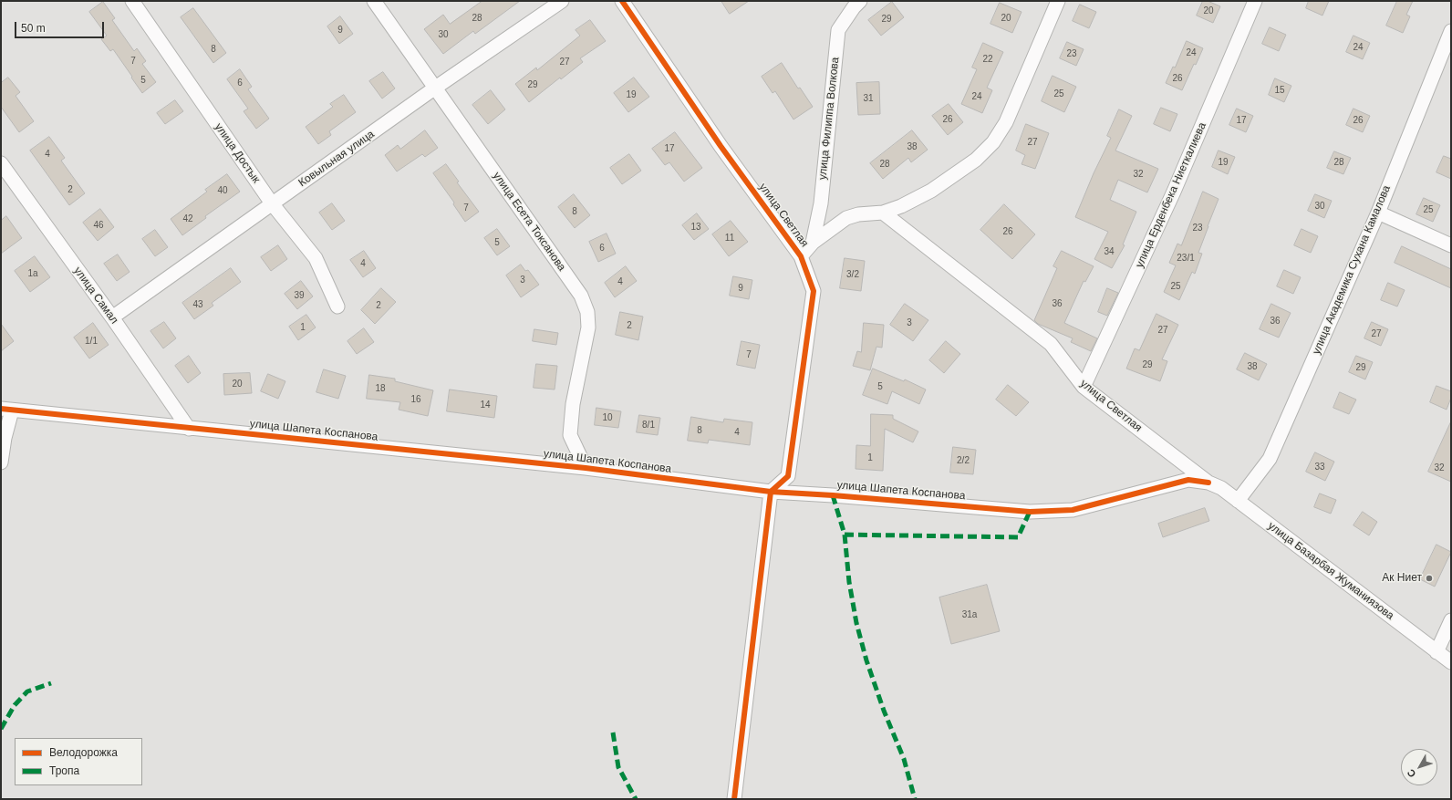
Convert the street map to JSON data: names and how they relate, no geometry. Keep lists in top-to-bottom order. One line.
{"streets":{"street":["улица Филиппа Волкова","улица Достык","Ковыльная улица","улица Ерденбека Ниеткалиева","улица Светлая","улица Есета Токсанова","улица Академика Сухана Камалова","улица Самал","улица Шапета Коспанова","улица Базарбая Жуманиязова"]},"crossings":[["улица Достык","Ковыльная улица"],["Ковыльная улица","улица Есета Токсанова"],["Ковыльная улица","улица Самал"],["улица Ерденбека Ниеткалиева","улица Светлая"],["улица Светлая","улица Шапета Коспанова"],["улица Светлая","улица Базарбая Жуманиязова"],["улица Есета Токсанова","улица Шапета Коспанова"],["улица Академика Сухана Камалова","улица Базарбая Жуманиязова"],["улица Самал","улица Шапета Коспанова"],["улица Шапета Коспанова","улица Базарбая Жуманиязова"]],"places":["Ак Ниет"],"house_numbers":["20","28","20","29","9","30","24","8","24","23","22","7","27","26","5","6","29","15","25","19","24","31","26","17","26","27","38","17","4","19","28","28","32","2","40","30","7","25","8","42","46","13","23","26","11","5","6","34","23/1","4","1а","3/2","3","4","25","9","39","36","43","2","36","3","2","1","27","27","1/1","7","29","38","29","20","5","18","16","14","10","8/1","8","4","1","2/2","33","32","31а"],"legend":["Велодорожка","Тропа"],"scale_bar":"50 m","north":"bottom left"}
